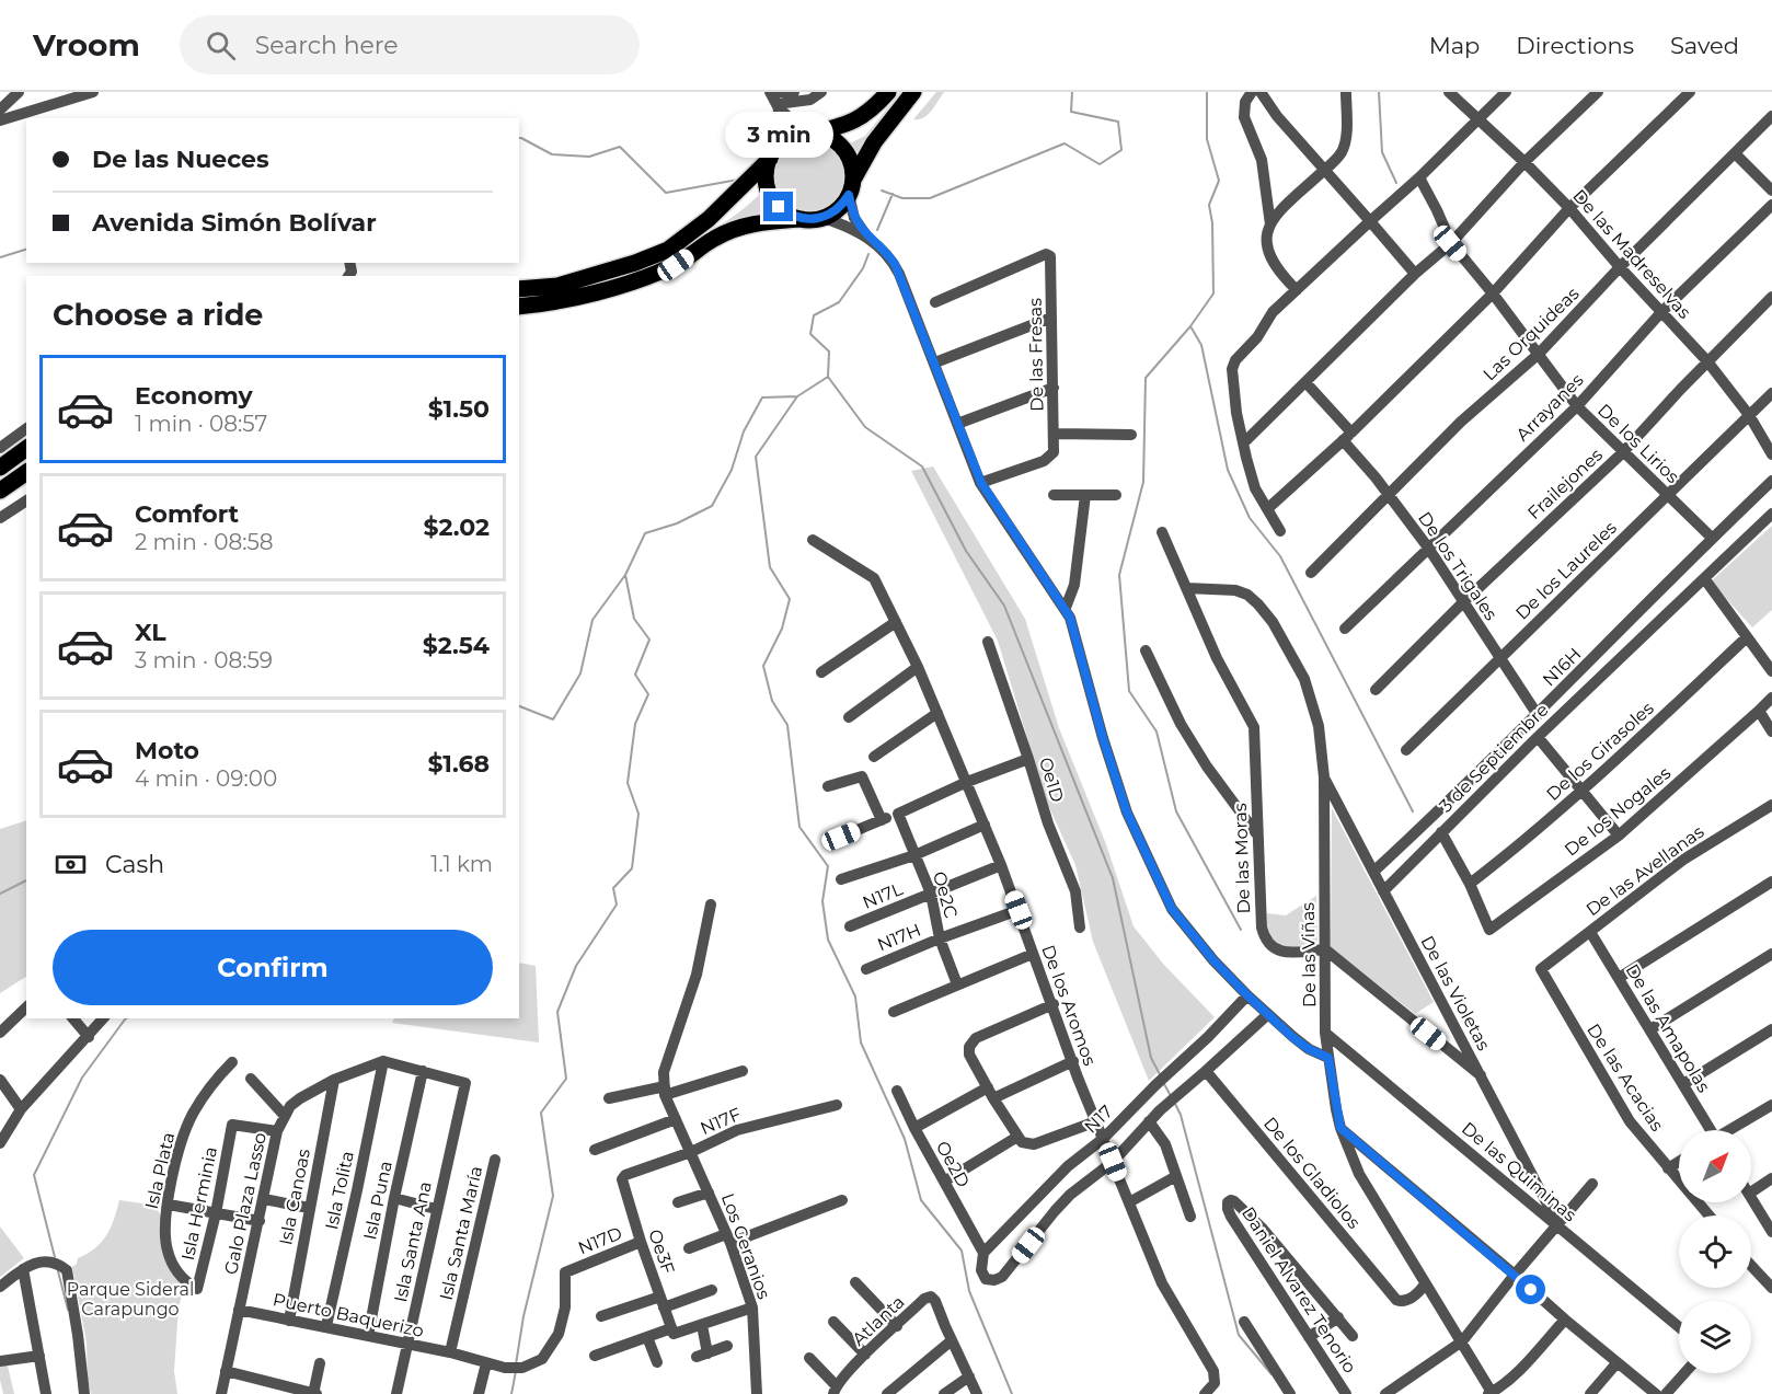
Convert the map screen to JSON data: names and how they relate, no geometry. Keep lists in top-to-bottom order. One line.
{"streets":{"street":["De las Madreselvas","Las Orquideas","De las Fresas","Arrayanes","De los Lirios","Frailejones","De los Trigales","De los Laureles","N16H","De los Girasoles","3 de Septiembre","Oe1D","De los Nogales","De las Moras","De las Avellanas","Oe2C","N17L","N17H","De las Viñas","De las Violetas","De los Aromos","De las Amapolas","De las Acacias","N17","N17F","Oe2D","Isla Plata","De las Quiminas","De los Gladiolos","Isla Tolita","Isla Canoas","Isla Puna","Isla Herminia","Galo Plaza Lasso","Isla Santa María","N17D","Isla Santa Ana","Los Geranios","Oe3F","Daniel Alvarez Tenorio","Puerto Baquerizo","Atlanta"]},"crossings":[["De las Madreselvas","Las Orquideas"],["De las Madreselvas","Arrayanes"],["De las Madreselvas","Frailejones"],["De las Madreselvas","De los Laureles"],["Las Orquideas","De los Lirios"],["Las Orquideas","De los Trigales"],["Arrayanes","De los Lirios"],["Arrayanes","De los Trigales"],["De los Lirios","Frailejones"],["De los Lirios","De los Laureles"],["De los Lirios","N16H"],["Frailejones","De los Trigales"],["De los Trigales","De los Laureles"],["De los Trigales","N16H"],["N16H","De las Violetas"],["De los Girasoles","De los Nogales"],["3 de Septiembre","De las Violetas"],["De las Moras","De las Viñas"],["De las Avellanas","De las Amapolas"],["De las Avellanas","De las Acacias"],["Oe2C","N17L"],["Oe2C","N17H"],["N17L","De los Aromos"],["N17H","De los Aromos"],["De las Viñas","De las Violetas"],["De las Viñas","De las Quiminas"],["De las Viñas","De los Gladiolos"],["De las Violetas","De las Quiminas"],["De los Aromos","N17"],["N17","Oe2D"],["N17F","Los Geranios"],["N17F","Oe3F"],["Isla Plata","Isla Herminia"],["Isla Tolita","Galo Plaza Lasso"],["Isla Tolita","Puerto Baquerizo"],["Isla Canoas","Galo Plaza Lasso"],["Isla Canoas","Puerto Baquerizo"],["Isla Puna","Isla Santa Ana"],["Isla Puna","Puerto Baquerizo"],["Isla Herminia","Galo Plaza Lasso"],["Galo Plaza Lasso","Puerto Baquerizo"],["Isla Santa María","Puerto Baquerizo"],["N17D","Oe3F"],["N17D","Puerto Baquerizo"],["Isla Santa Ana","Puerto Baquerizo"]],"parks":["Parque Sideral Carapungo"],"north":"top right","page":{"header":"Vroom","search":"Search here","nav":["Map","Directions","Saved"],"bubble":"3 min","banner":["De las Nueces","Avenida Simón Bolívar"],"heading":"Choose a ride","list":[{"name":"Economy","note":"1 min · 08:57","value":"$1.50"},{"name":"Comfort","note":"2 min · 08:58","value":"$2.02"},{"name":"XL","note":"3 min · 08:59","value":"$2.54"},{"name":"Moto","note":"4 min · 09:00","value":"$1.68"}],"pay":["Cash","1.1 km"],"buttons":"Confirm"}}
